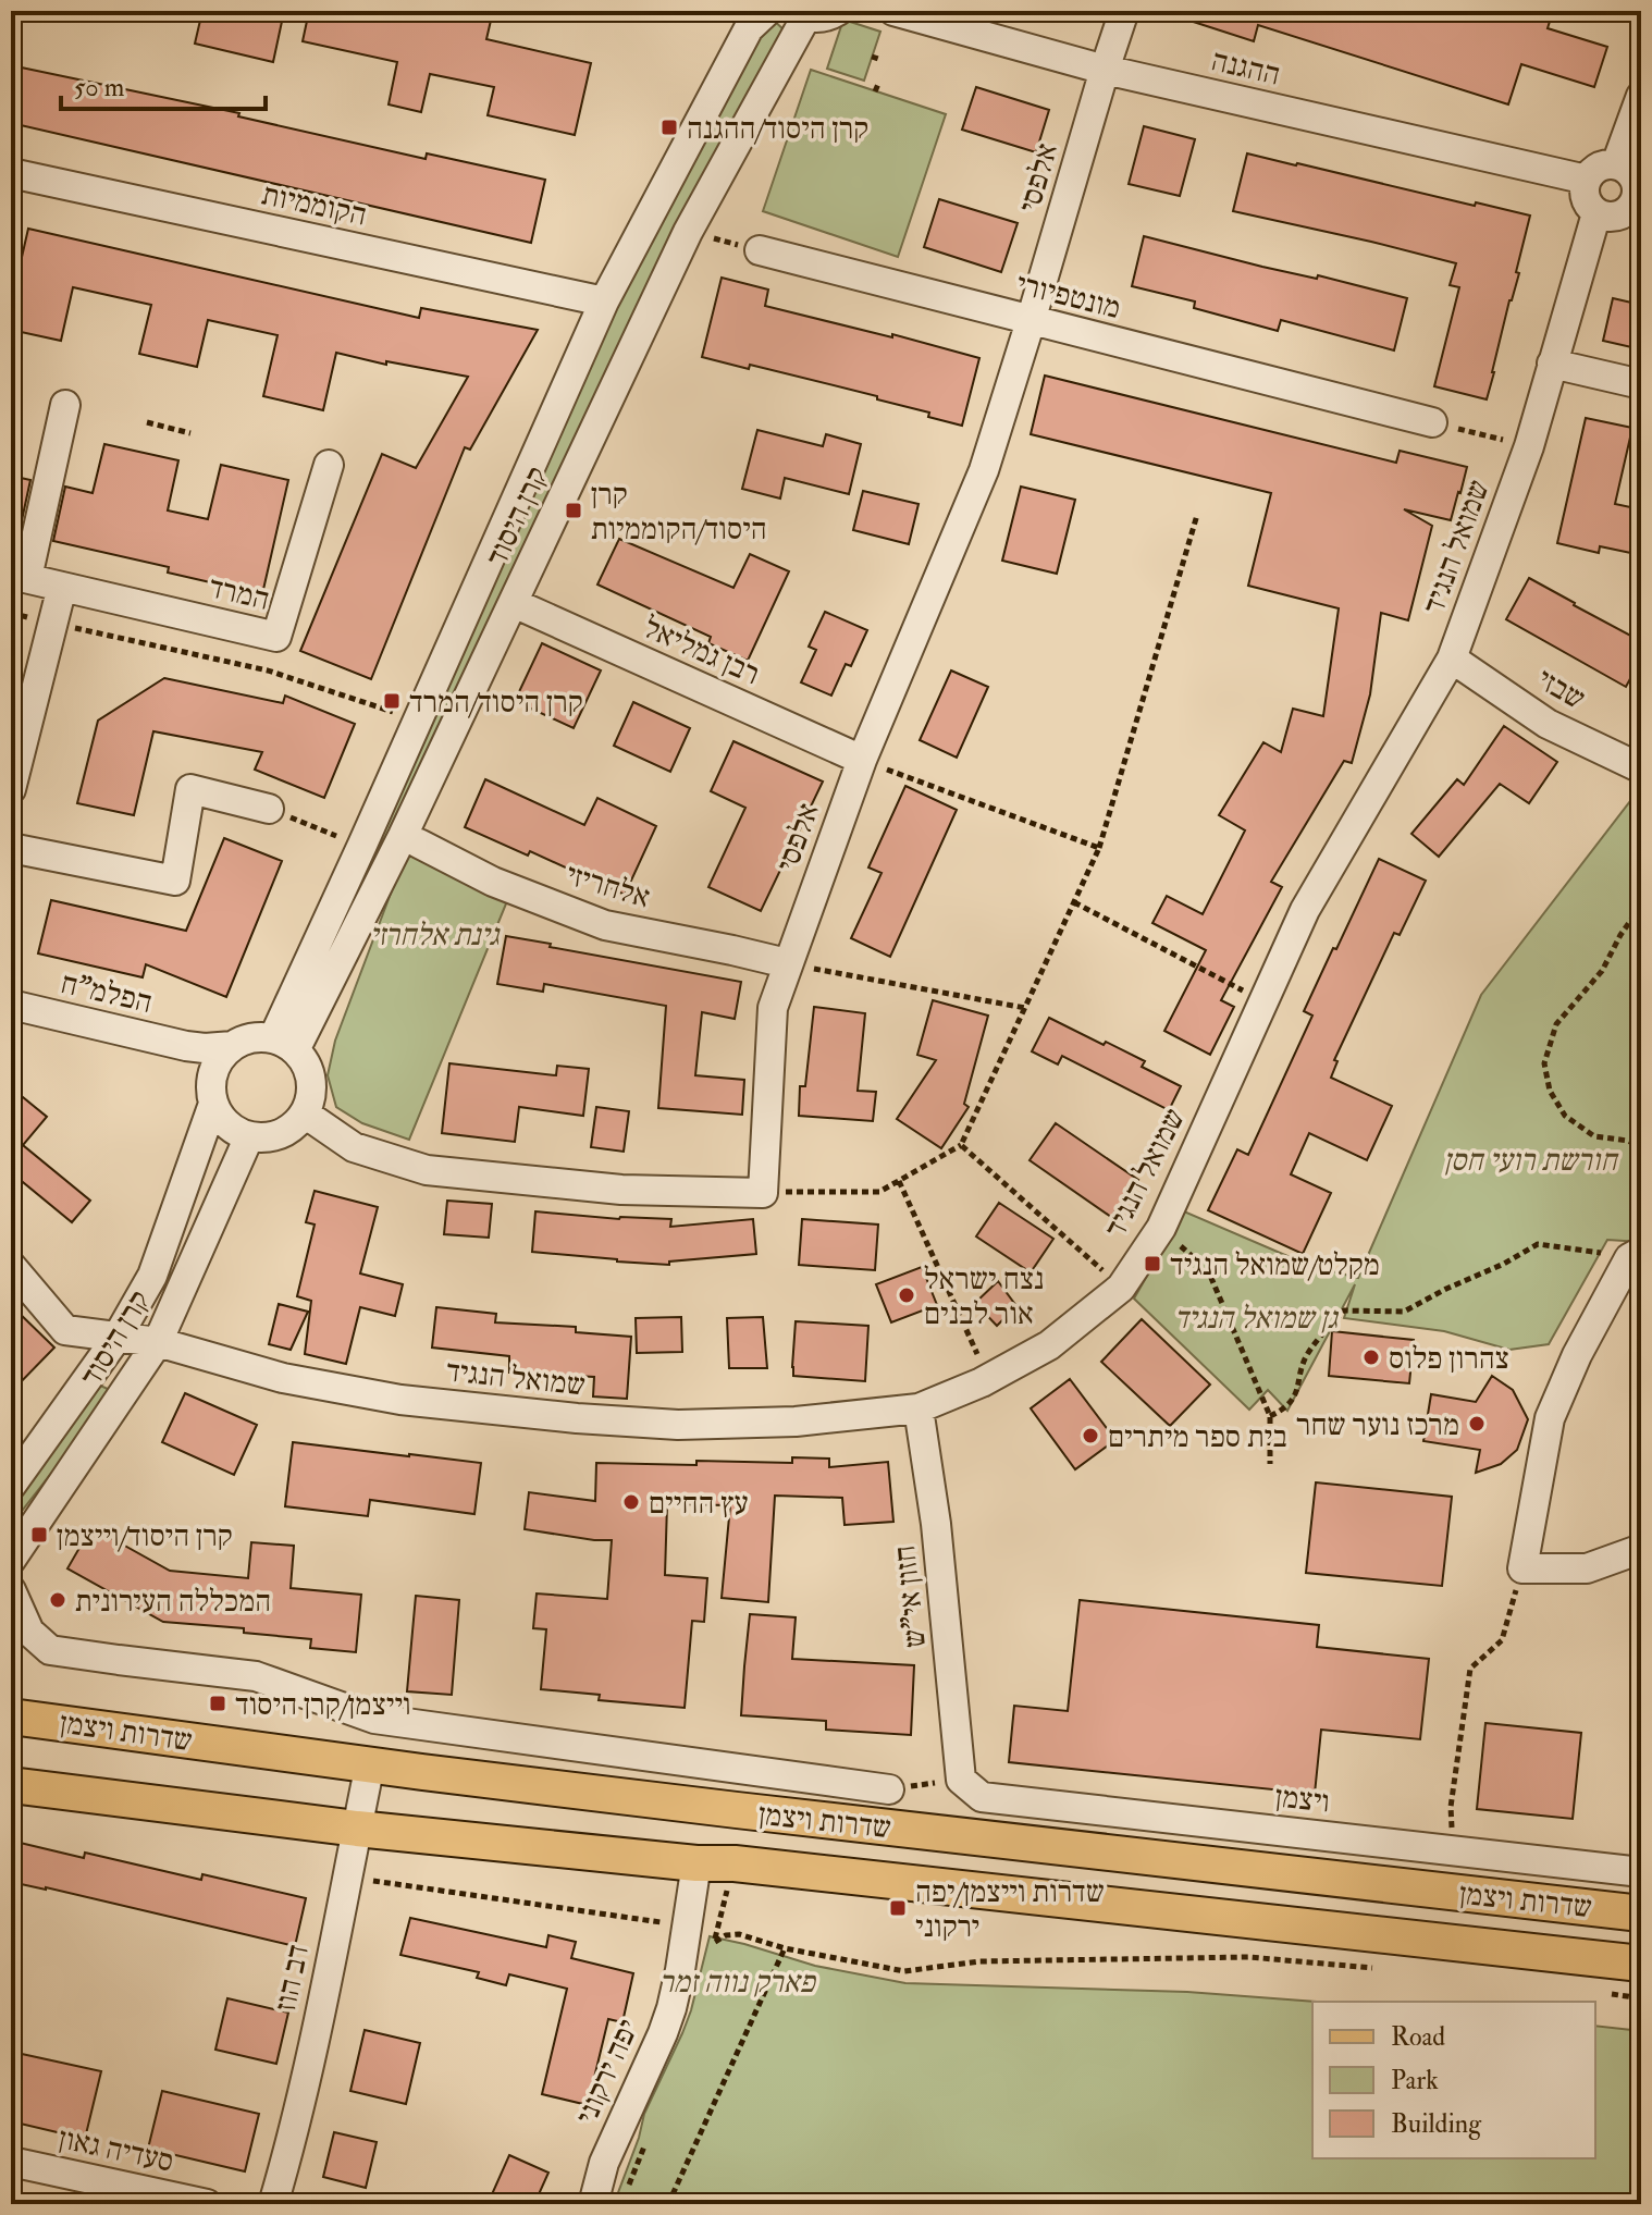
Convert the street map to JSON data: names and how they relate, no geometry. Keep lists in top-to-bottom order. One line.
{"streets":{"main road":["שדרות ויצמן"],"street":["ההגנה","אלפסי","הקוממיות","מונטפיורי","קרן היסוד","שמואל הנגיד","המרד","רבן גמליאל","שבזי","אלחריזי","הפלמ\"ח","חזון אי\"ש","ויצמן","דב הוז","יפה ירקוני","סעדיה גאון"]},"crossings":[["ההגנה","אלפסי"],["ההגנה","שמואל הנגיד"],["אלפסי","מונטפיורי"],["אלפסי","רבן גמליאל"],["אלפסי","אלחריזי"],["הקוממיות","קרן היסוד"],["קרן היסוד","שמואל הנגיד"],["קרן היסוד","רבן גמליאל"],["קרן היסוד","הפלמ\"ח"],["שמואל הנגיד","שבזי"],["שמואל הנגיד","חזון אי\"ש"],["חזון אי\"ש","ויצמן"],["שדרות ויצמן","דב הוז"],["שדרות ויצמן","יפה ירקוני"]],"parks":["גינת אלחרזי","חורשת רועי חסן","גן שמואל הנגיד","פארק נווה זמר"],"places":{"transit":["קרן היסוד/ההגנה","קרן היסוד/הקוממיות","קרן היסוד/המרד","מקלט/שמואל הנגיד","קרן היסוד/וייצמן","וייצמן/קרן היסוד","שדרות וייצמן/יפה ירקוני"],"other":["נצח ישראל אור לבנים","צהרון פלוס","מרכז נוער שחר","בית ספר מיתרים","עץ החיים","המכללה העירונית"]},"legend":["Road","Park","Building"],"scale_bar":"50 m"}
